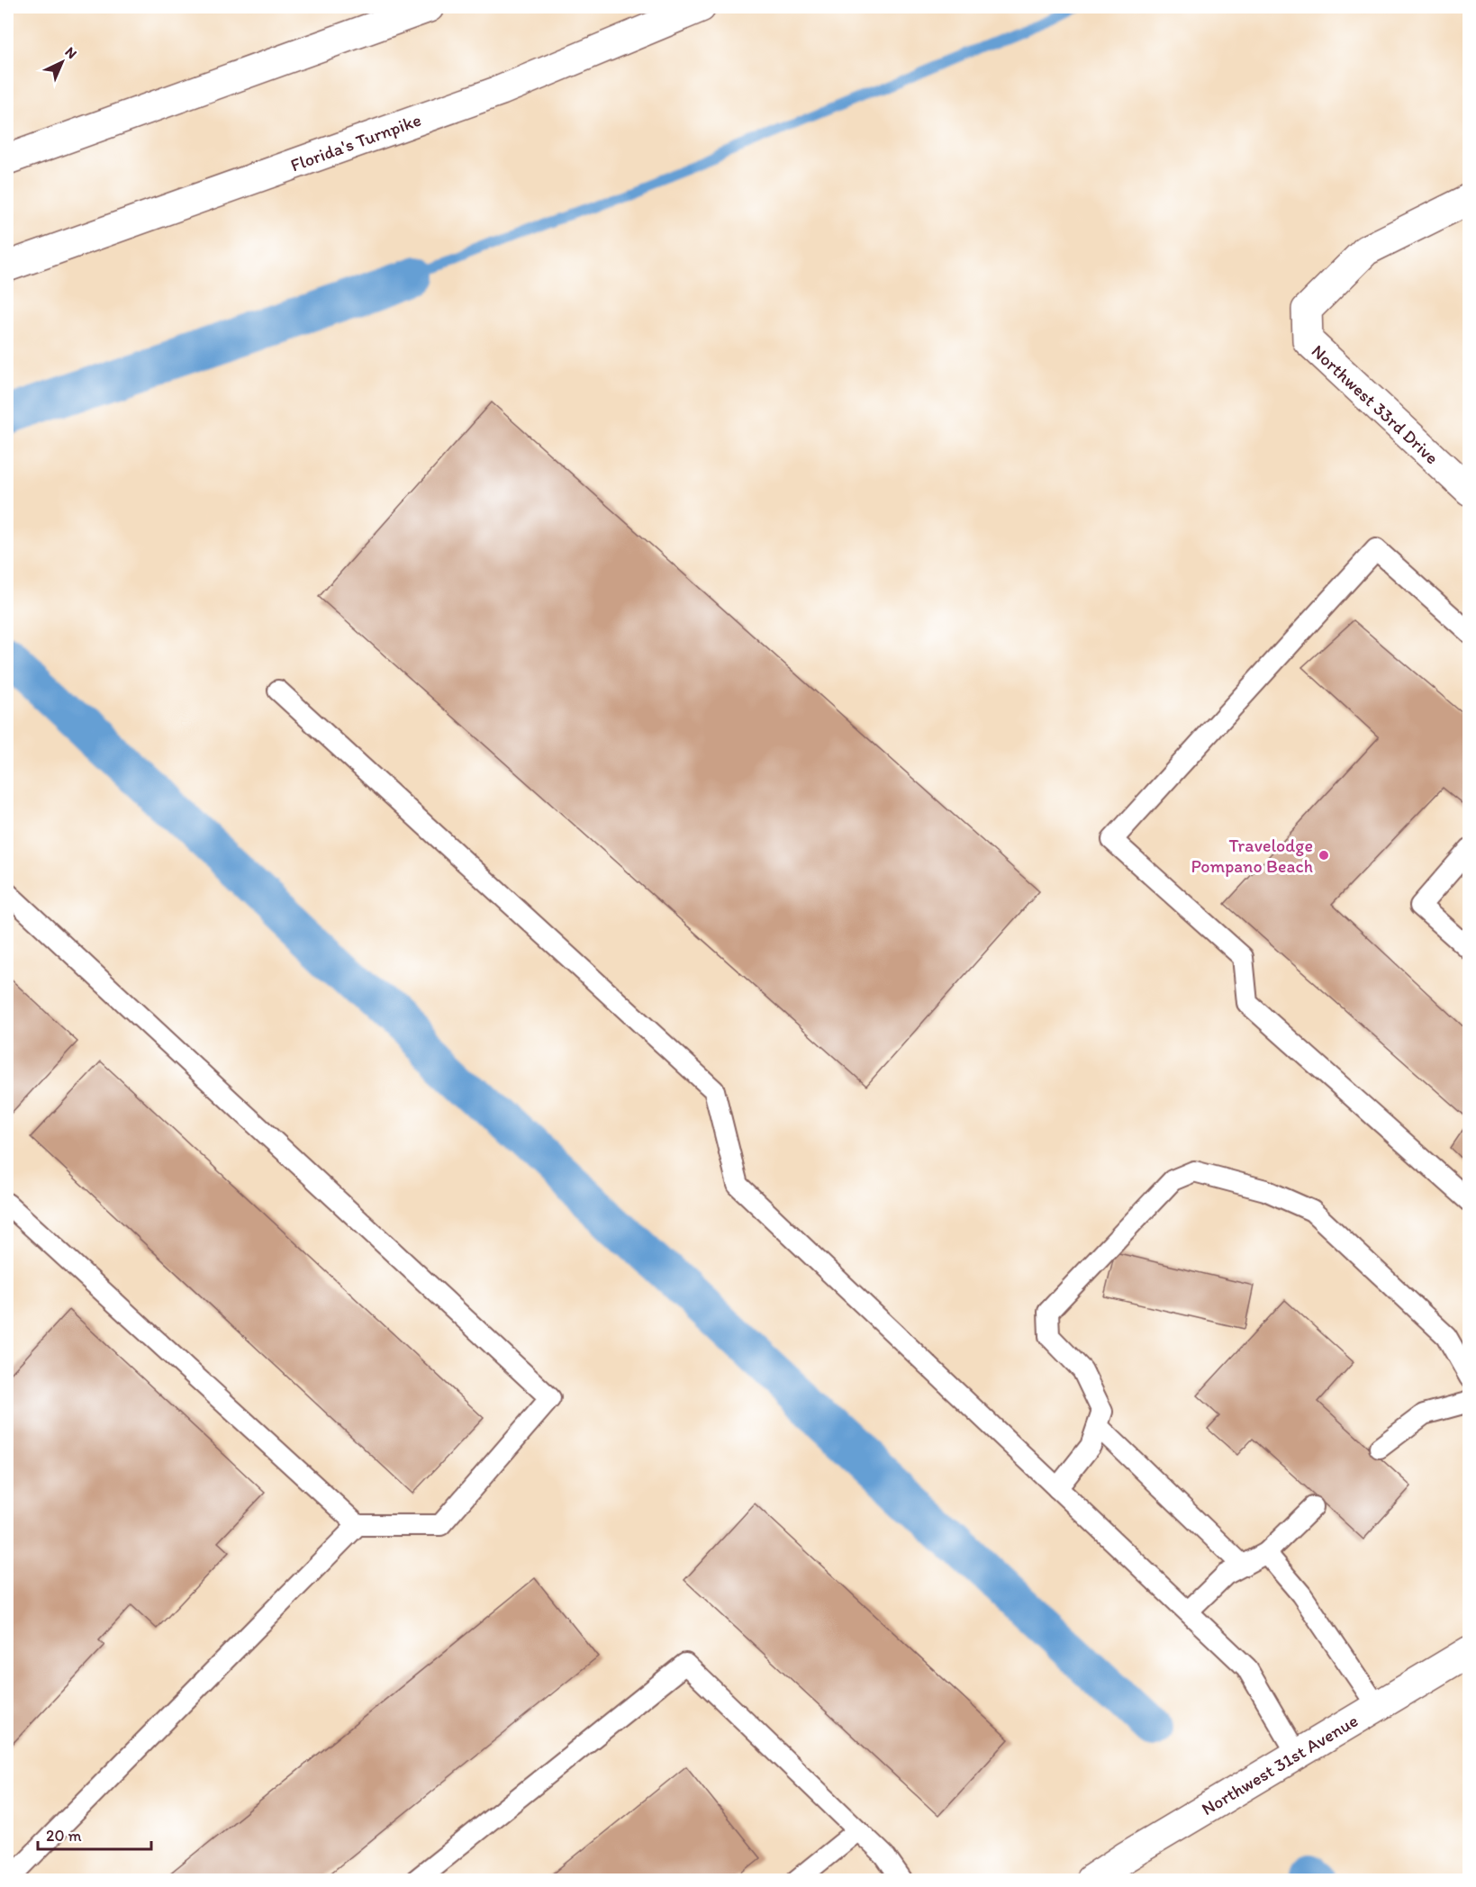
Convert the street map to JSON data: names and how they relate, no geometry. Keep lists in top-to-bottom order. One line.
{"streets":{"main road":["Florida's Turnpike","Northwest 33rd Drive","Northwest 31st Avenue"]},"places":["Travelodge Pompano Beach"],"scale_bar":"20 m","north":"top right"}
